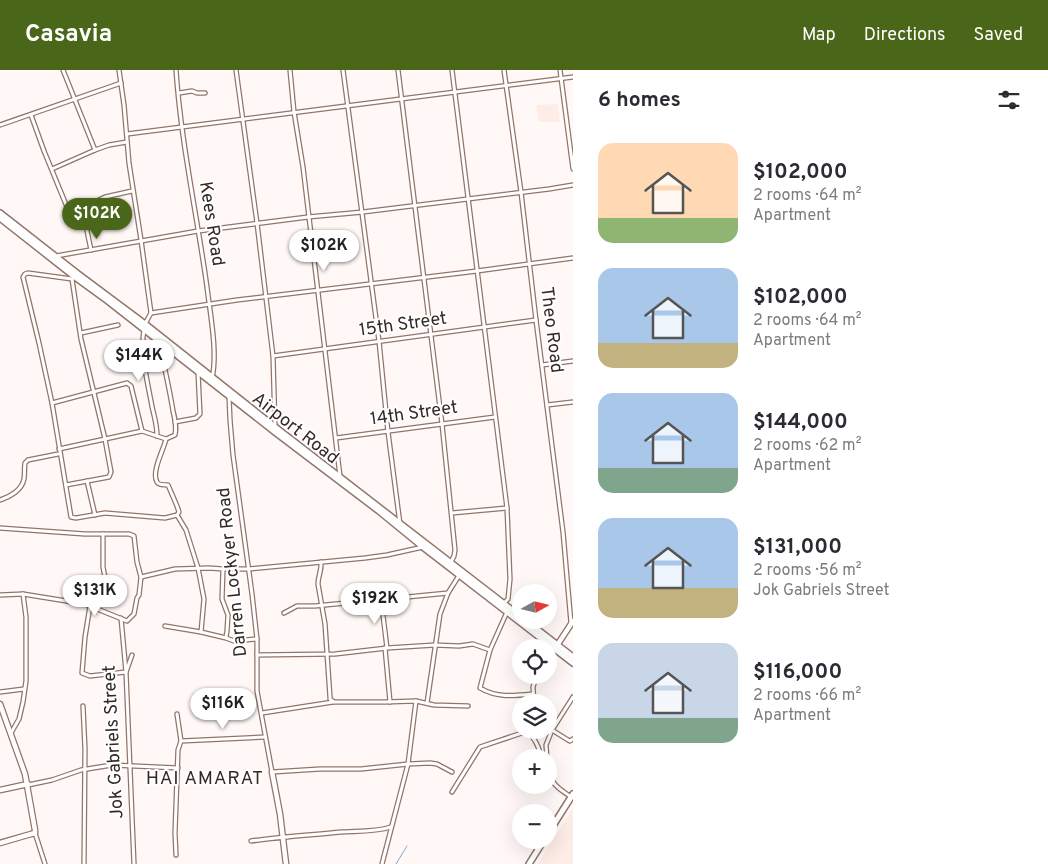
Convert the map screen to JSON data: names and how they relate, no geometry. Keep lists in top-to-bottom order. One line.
{"streets":{"main road":["Airport Road","Darren Lockyer Road"],"street":["Kees Road","15th Street","Theo Road","14th Street","Jok Gabriels Street"]},"crossings":[["Kees Road","Airport Road"],["15th Street","Theo Road"],["Airport Road","Darren Lockyer Road"]],"districts":["HAI AMARAT"],"north":"right","page":{"header":"Casavia","nav":["Map","Directions","Saved"],"heading":"6 homes","list":[{"name":"$102,000","note":"2 rooms · 64 m² · Apartment"},{"name":"$102,000","note":"2 rooms · 64 m² · Apartment"},{"name":"$144,000","note":"2 rooms · 62 m² · Apartment"},{"name":"$131,000","note":"2 rooms · 56 m² · Jok Gabriels Street"},{"name":"$116,000","note":"2 rooms · 66 m² · Apartment"}],"price":["$102K","$102K","$144K","$131K","$192K","$116K"],"map_buttons":["+","−"]}}
